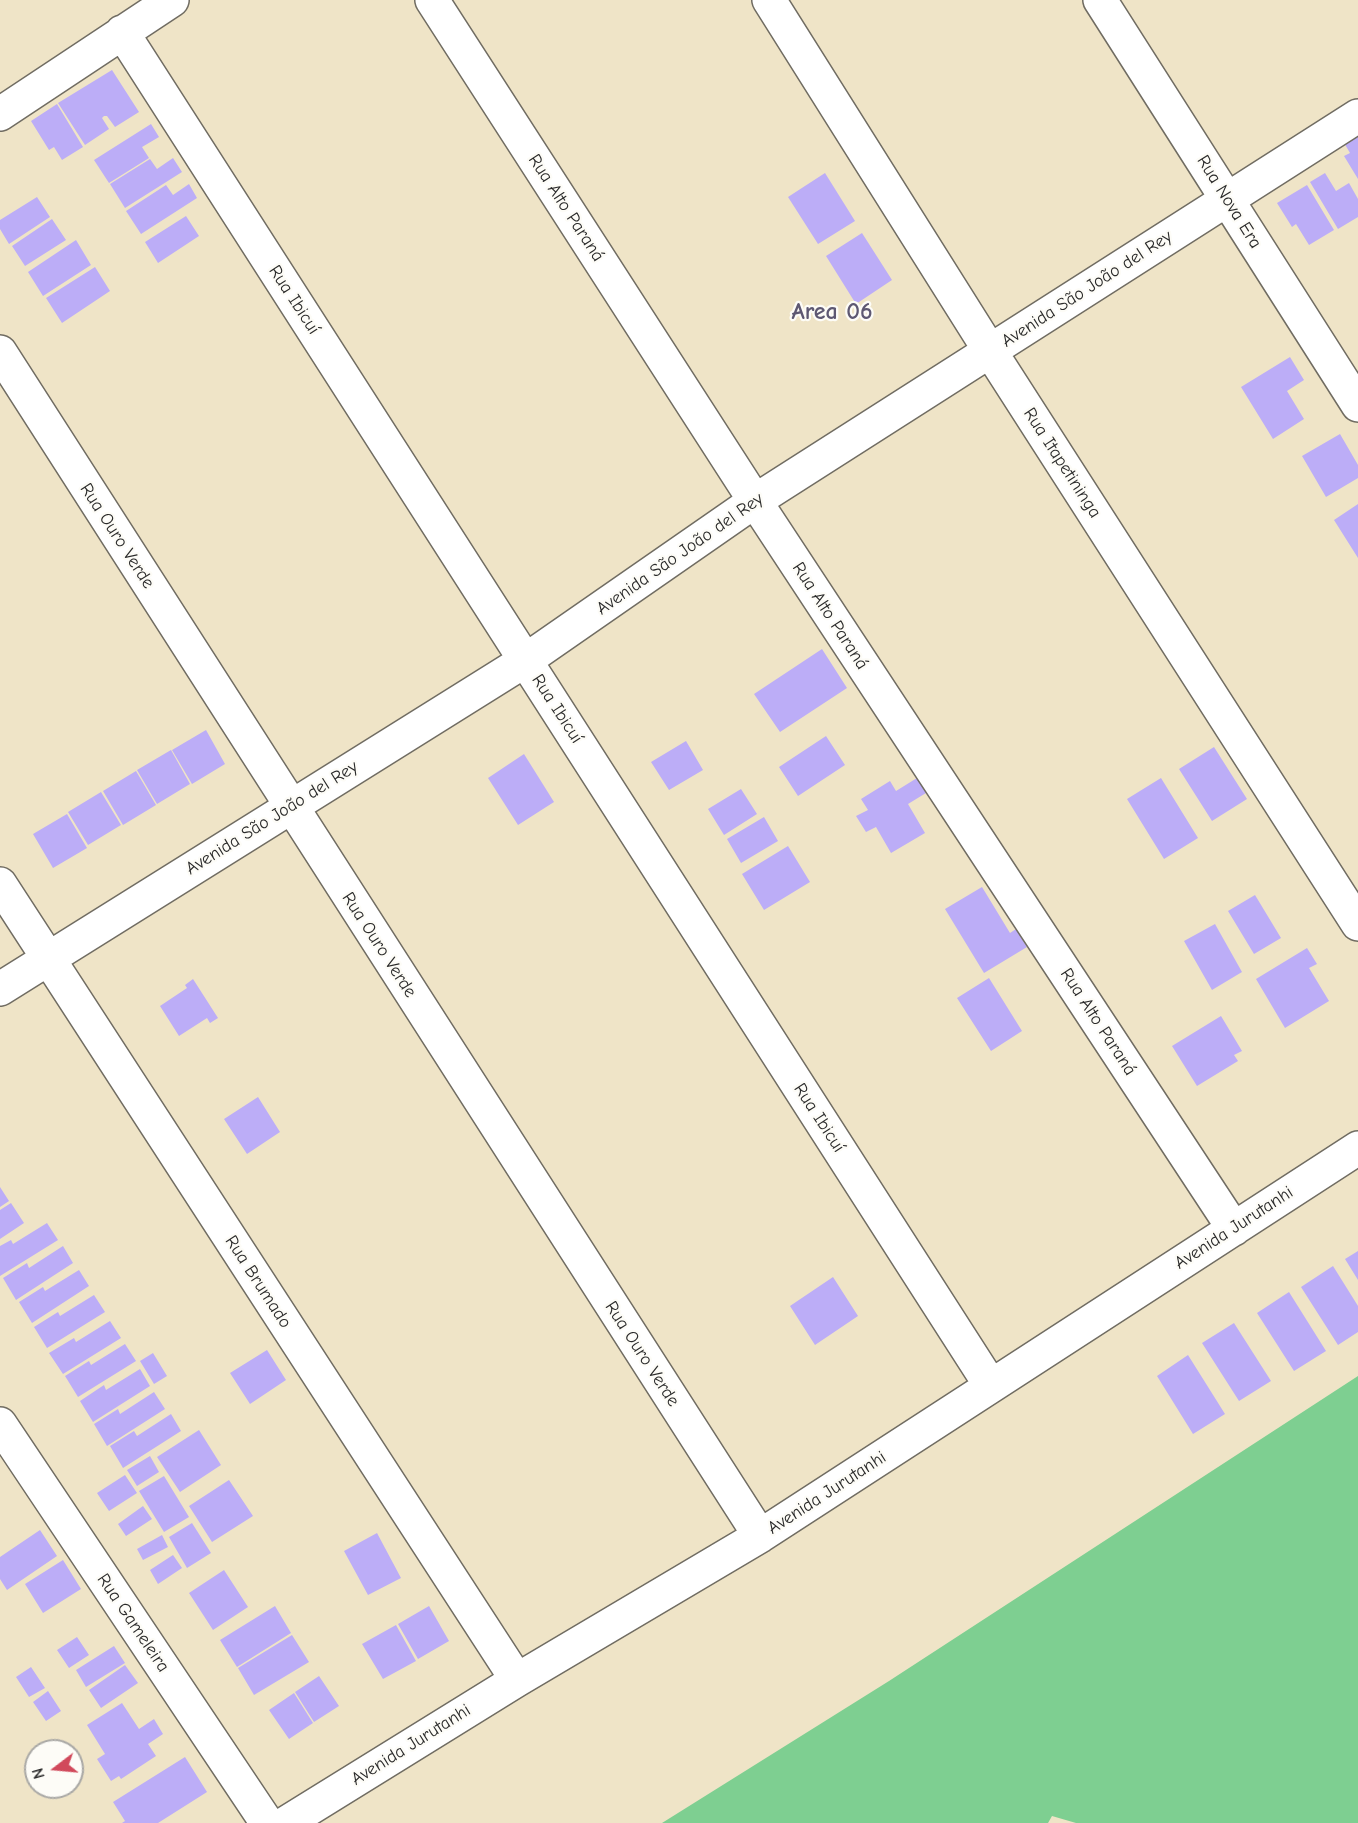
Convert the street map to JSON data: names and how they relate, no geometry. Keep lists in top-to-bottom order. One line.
{"streets":{"street":["Rua Nova Era","Rua Alto Paraná","Avenida São João del Rey","Rua Ibicuí","Rua Itapetininga","Rua Ouro Verde","Avenida Jurutanhi","Rua Brumado","Rua Gameleira"]},"crossings":[["Rua Nova Era","Avenida São João del Rey"],["Rua Alto Paraná","Avenida São João del Rey"],["Rua Alto Paraná","Avenida Jurutanhi"],["Avenida São João del Rey","Rua Ibicuí"],["Avenida São João del Rey","Rua Itapetininga"],["Avenida São João del Rey","Rua Ouro Verde"],["Avenida São João del Rey","Rua Brumado"],["Rua Ibicuí","Avenida Jurutanhi"],["Rua Ouro Verde","Avenida Jurutanhi"],["Avenida Jurutanhi","Rua Brumado"]],"districts":["Area 06"],"north":"left"}
